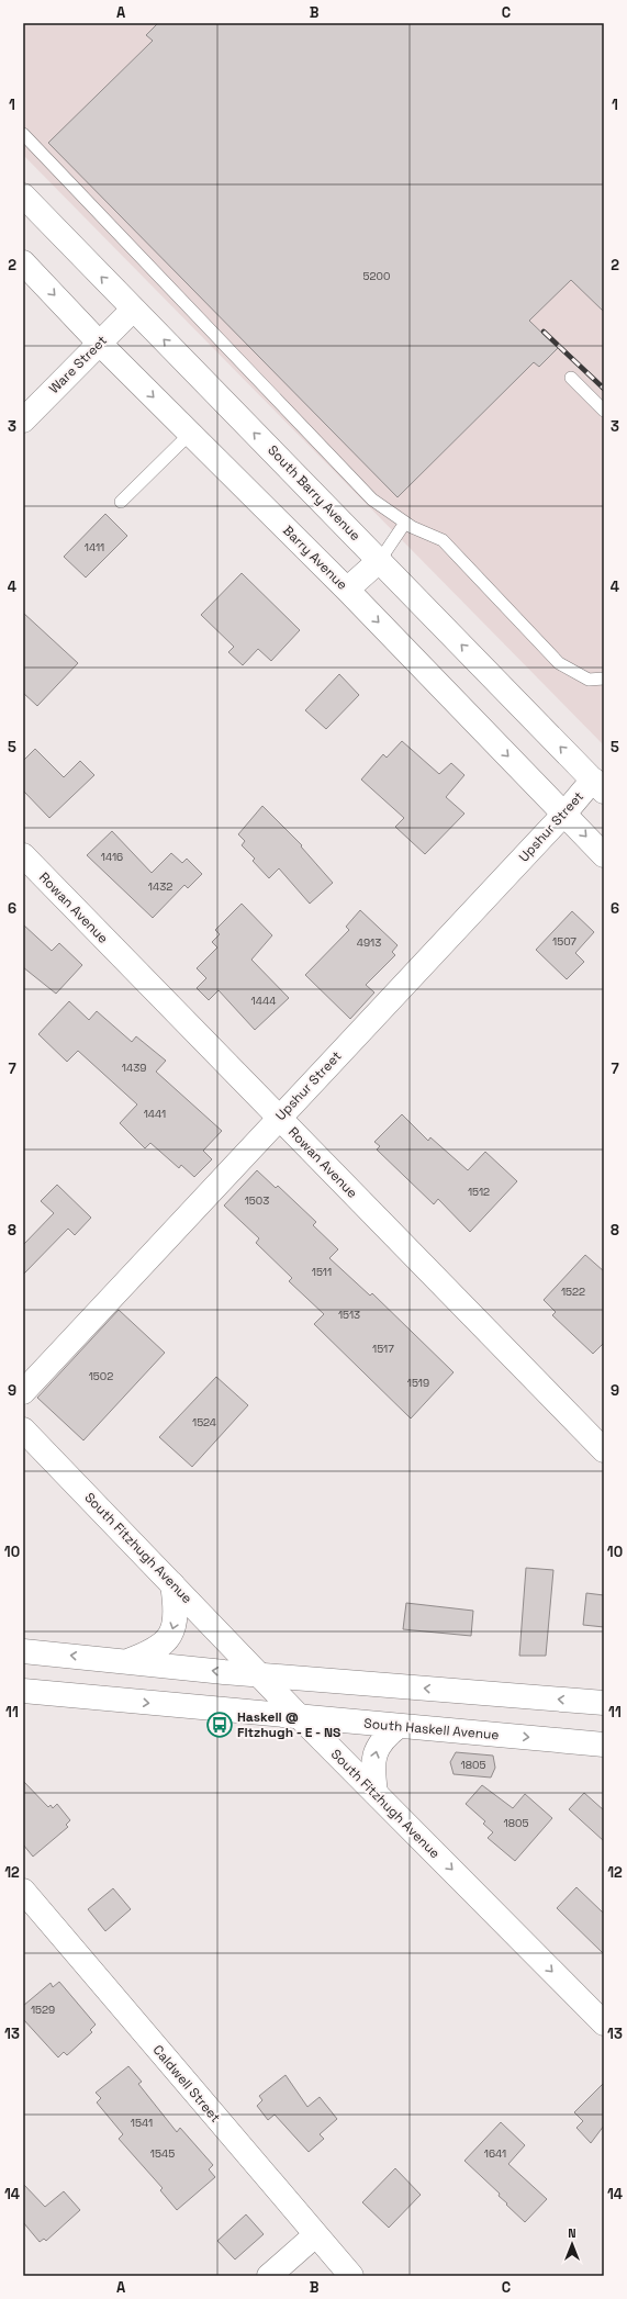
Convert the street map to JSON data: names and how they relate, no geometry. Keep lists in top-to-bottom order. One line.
{"streets":{"street":["Ware Street","South Barry Avenue","Barry Avenue","Upshur Street","Rowan Avenue","South Fitzhugh Avenue","South Haskell Avenue","Caldwell Street"]},"crossings":[["Ware Street","South Barry Avenue"],["Ware Street","Barry Avenue"],["South Barry Avenue","Upshur Street"],["Barry Avenue","Upshur Street"],["Upshur Street","Rowan Avenue"],["South Fitzhugh Avenue","South Haskell Avenue"]],"one_way":["South Barry Avenue","Barry Avenue","South Fitzhugh Avenue"],"places":{"bus stop":["Haskell @ Fitzhugh - E - NS"]},"house_numbers":["5200","1411","1416","1432","1507","4913","1444","1439","1441","1512","1503","1511","1522","1513","1517","1502","1519","1524","1805","1805","1529","1541","1545","1641"],"north":"top","grid":{"columns":["A","B","C"],"rows":["1","2","3","4","5","6","7","8","9","10","11","12","13","14"]}}
